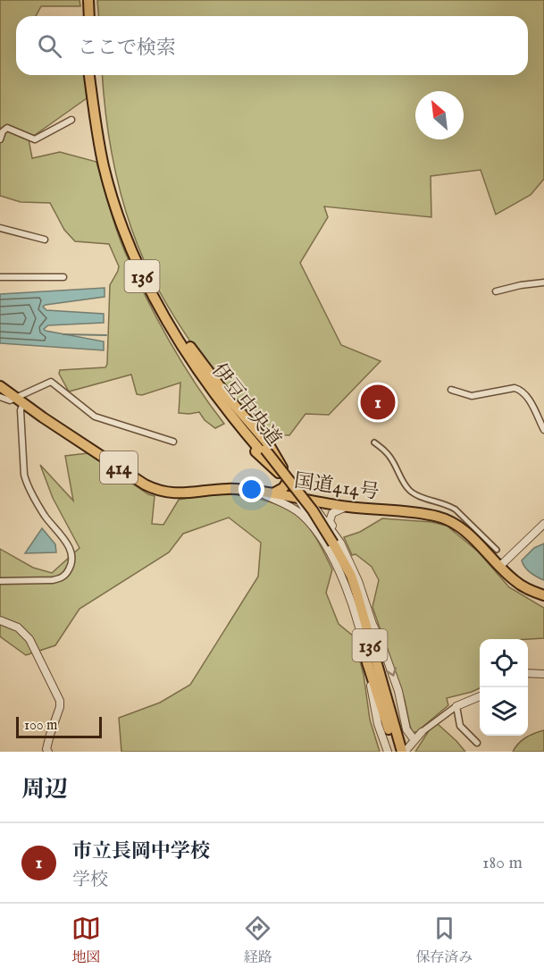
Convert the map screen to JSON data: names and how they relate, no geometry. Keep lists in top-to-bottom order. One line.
{"streets":{"highway":["136","伊豆中央道","414","国道414号"]},"scale_bar":"100 m","north":"top left","page":{"search":"ここで検索","pins":"1","scale":"100 m","heading":"周辺","list":[{"mark":"1","name":"市立長岡中学校","note":"学校","value":"180 m"}],"nav":["地図","経路","保存済み"]}}
